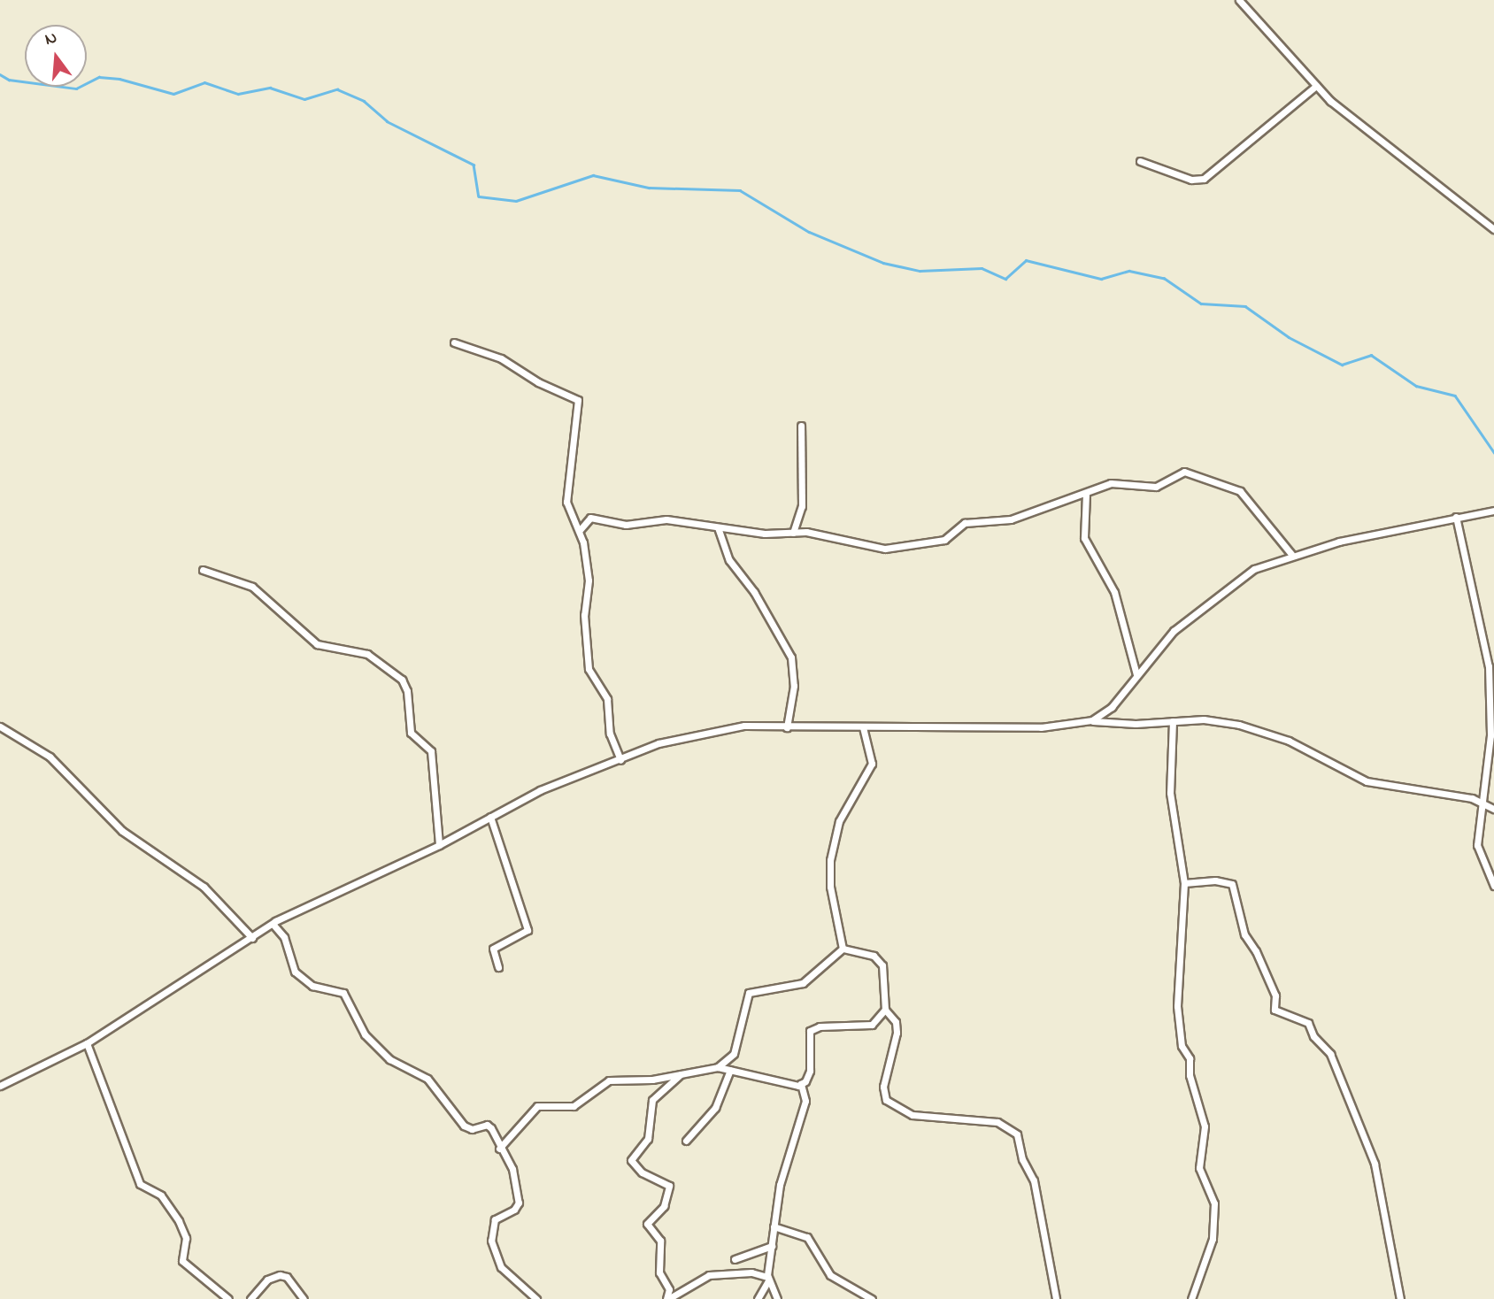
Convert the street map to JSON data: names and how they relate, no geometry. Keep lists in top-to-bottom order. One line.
{"north":"top"}
